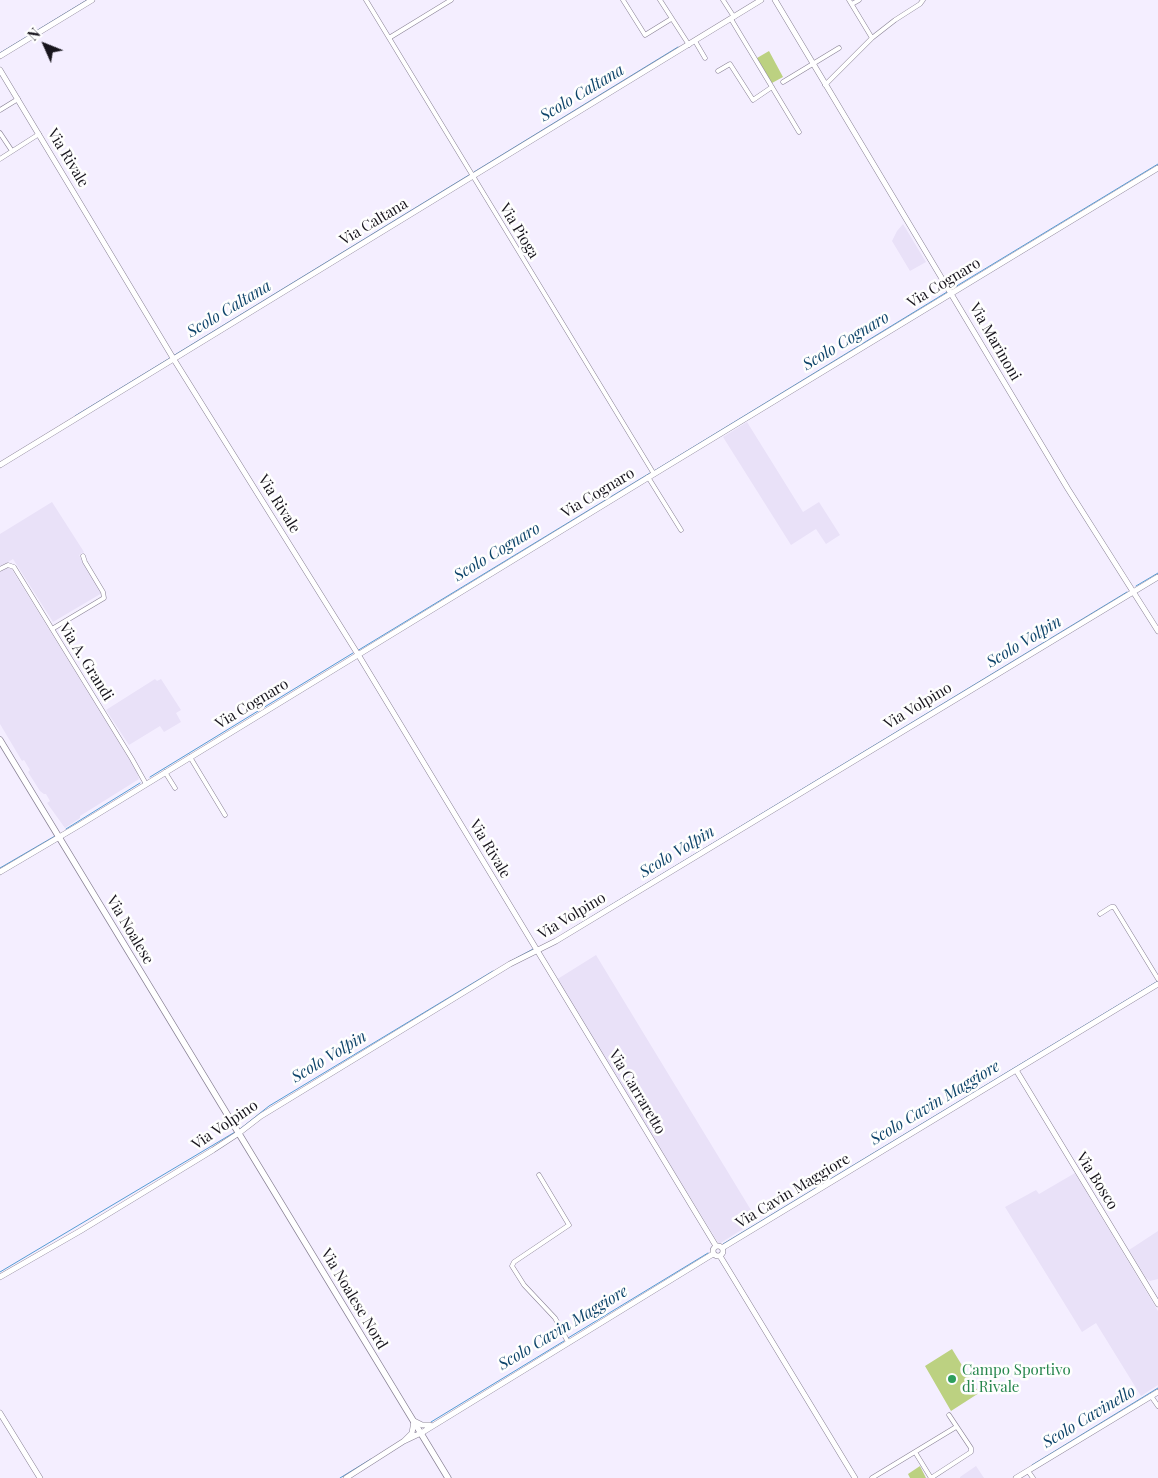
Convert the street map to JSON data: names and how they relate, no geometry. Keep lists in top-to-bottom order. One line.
{"streets":{"main road":["Via Noalese","Via Noalese Nord"],"street":["Via Rivale","Via Caltana","Via Pioga","Via Cognaro","Via Marinoni","Via A. Grandi","Via Volpino","Via Carraretto","Via Bosco","Via Cavin Maggiore"]},"crossings":[["Via Rivale","Via Caltana"],["Via Rivale","Via Cognaro"],["Via Rivale","Via Volpino"],["Via Rivale","Via Carraretto"],["Via Caltana","Via Pioga"],["Via Pioga","Via Cognaro"],["Via Cognaro","Via Marinoni"],["Via Cognaro","Via A. Grandi"],["Via Cognaro","Via Noalese"],["Via Marinoni","Via Volpino"],["Via Volpino","Via Noalese"],["Via Volpino","Via Carraretto"],["Via Volpino","Via Noalese Nord"],["Via Noalese","Via Noalese Nord"],["Via Carraretto","Via Cavin Maggiore"],["Via Bosco","Via Cavin Maggiore"]],"water":["Scolo Caltana","Scolo Cognaro","Scolo Volpin","Scolo Cavin Maggiore","Scolo Cavinello"],"places":["Campo Sportivo di Rivale"],"north":"top left"}
